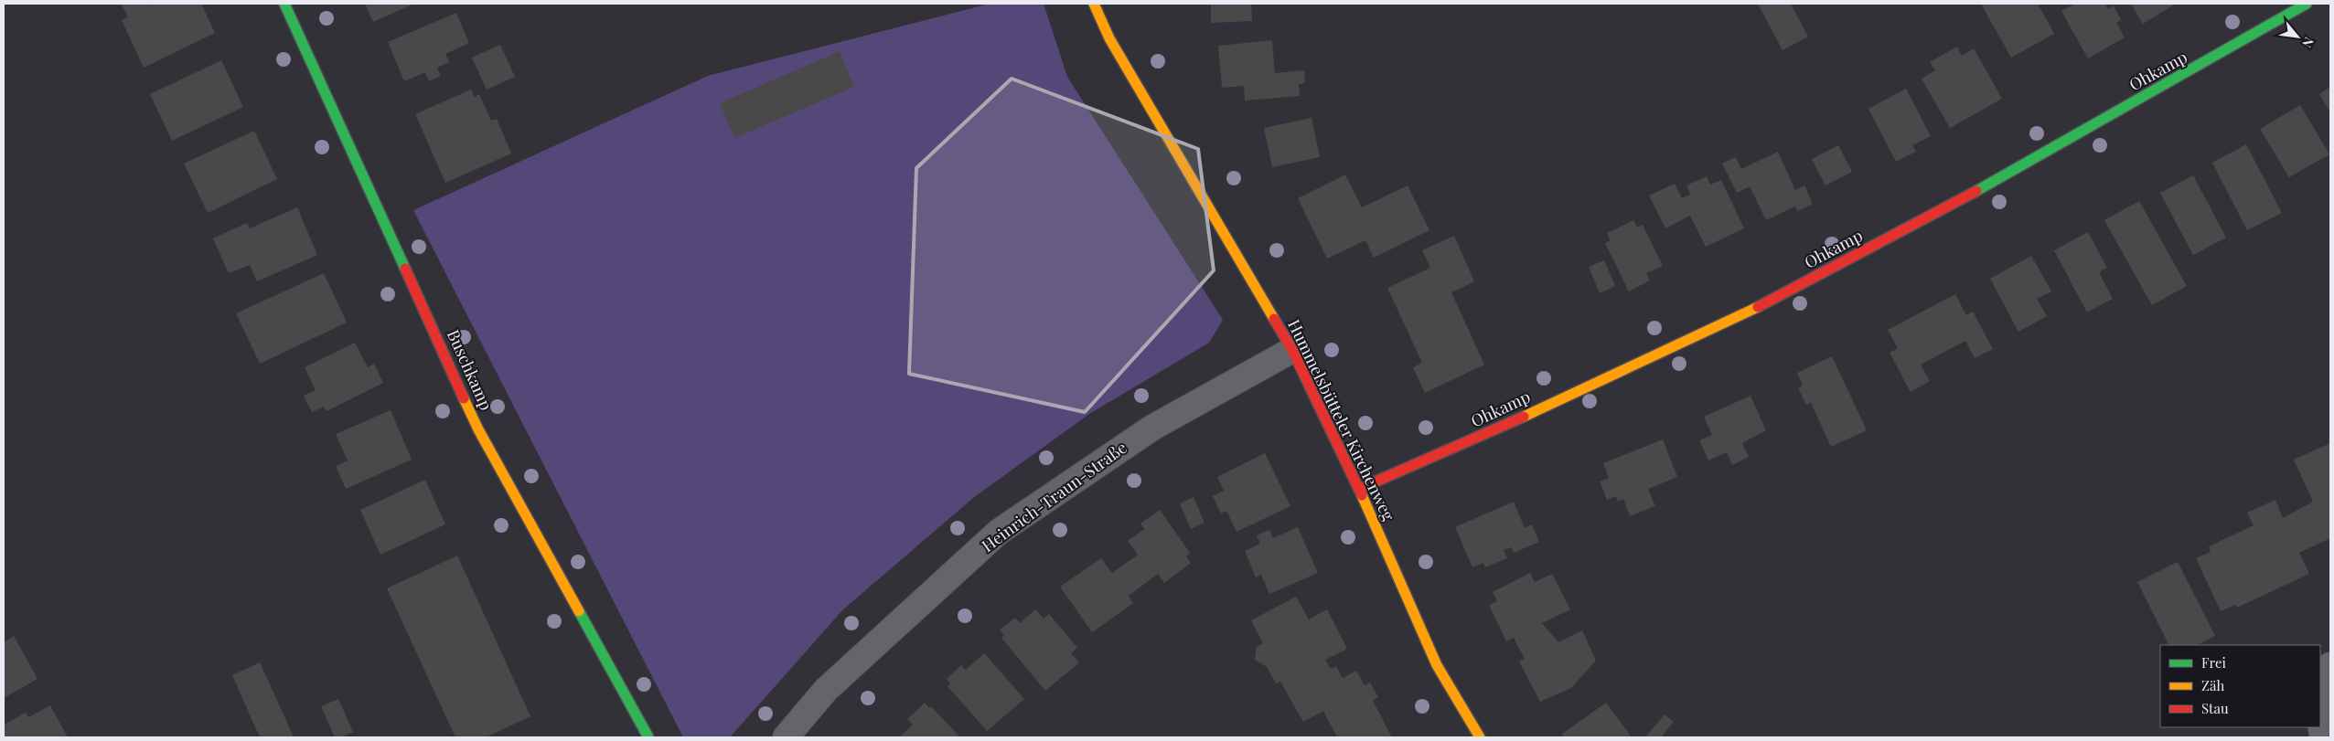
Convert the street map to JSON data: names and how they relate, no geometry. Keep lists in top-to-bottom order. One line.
{"streets":{"street":["Ohkamp","Buschkamp","Hummelsbütteler Kirchenweg","Heinrich-Traun-Straße"]},"crossings":[["Ohkamp","Hummelsbütteler Kirchenweg"],["Hummelsbütteler Kirchenweg","Heinrich-Traun-Straße"]],"legend":["Frei","Zäh","Stau"],"north":"bottom right"}
